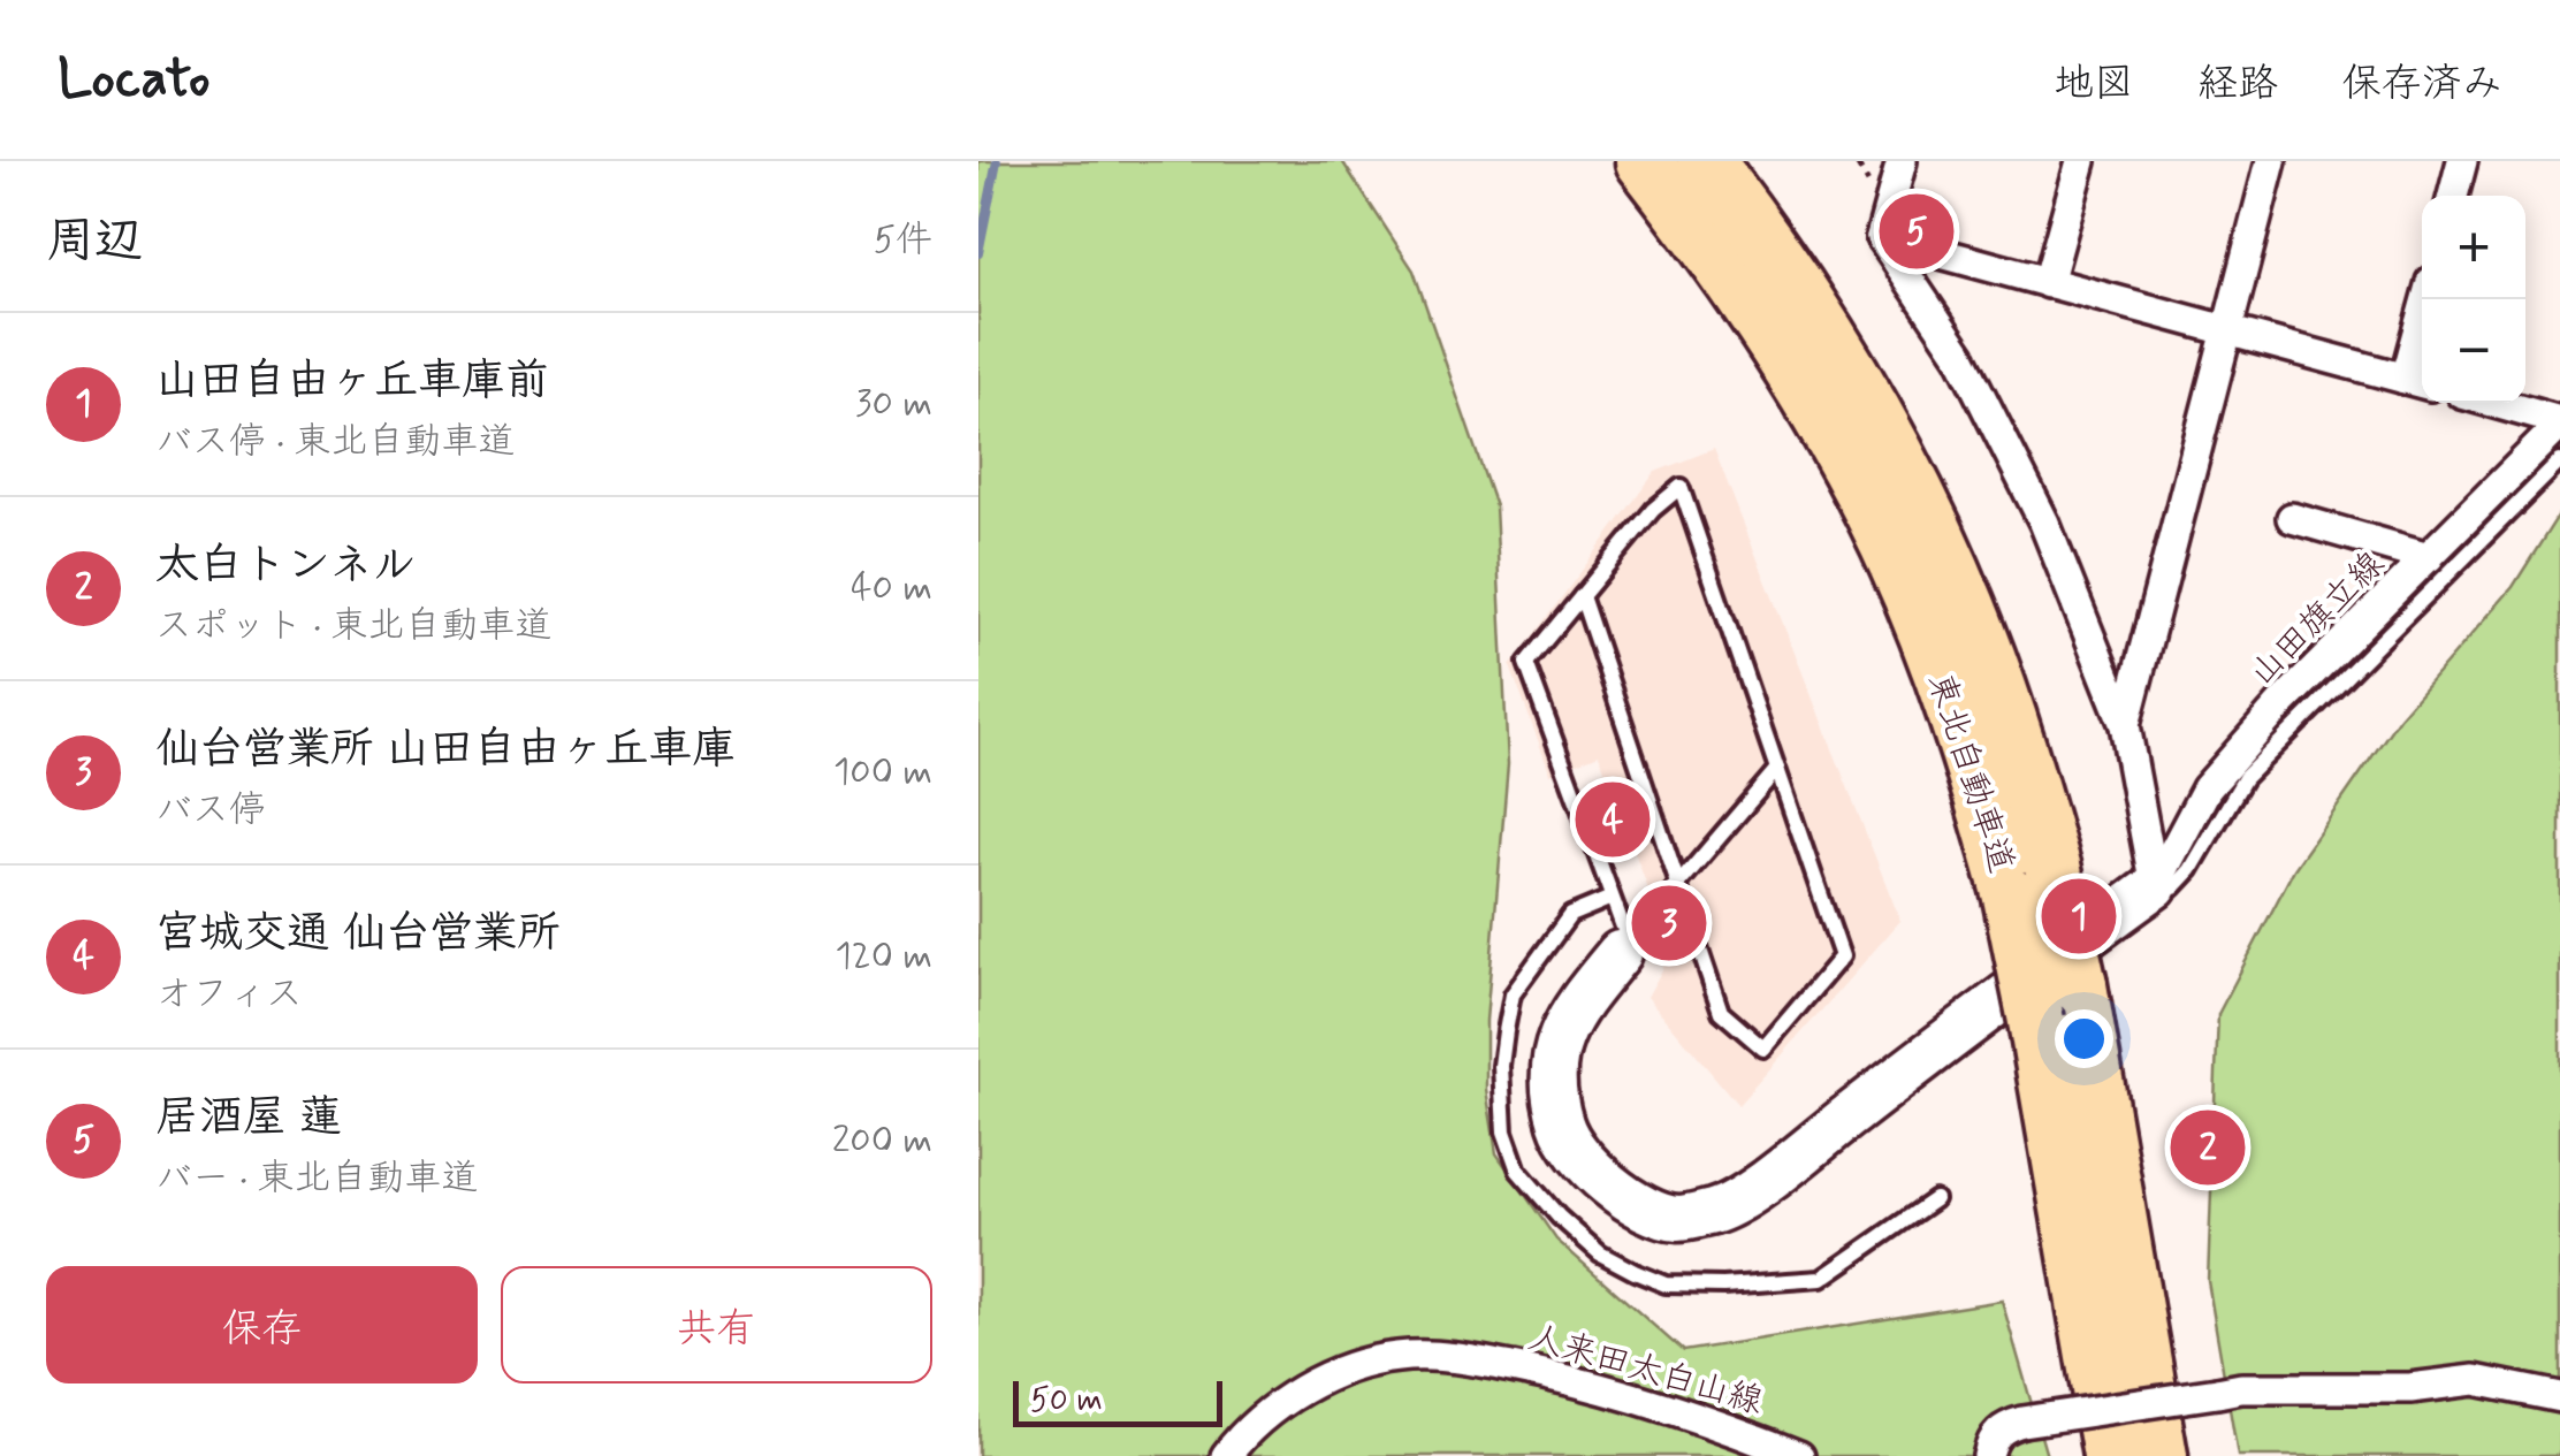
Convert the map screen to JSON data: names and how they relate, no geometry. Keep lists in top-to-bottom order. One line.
{"streets":{"highway":["東北自動車道"],"street":["山田旗立線","人来田太白山線"]},"scale_bar":"50 m","page":{"header":"Locato","nav":["地図","経路","保存済み"],"heading":["周辺","5件"],"pins":["5","4","1","3","2"],"map_buttons":["+","−"],"list":[{"mark":"1","name":"山田自由ヶ丘車庫前","note":"バス停 · 東北自動車道","value":"30 m"},{"mark":"2","name":"太白トンネル","note":"スポット · 東北自動車道","value":"40 m"},{"mark":"3","name":"仙台営業所 山田自由ヶ丘車庫","note":"バス停","value":"100 m"},{"mark":"4","name":"宮城交通 仙台営業所","note":"オフィス","value":"120 m"},{"mark":"5","name":"居酒屋 蓮","note":"バー · 東北自動車道","value":"200 m"}],"buttons":["保存","共有"],"scale":"50 m"}}
